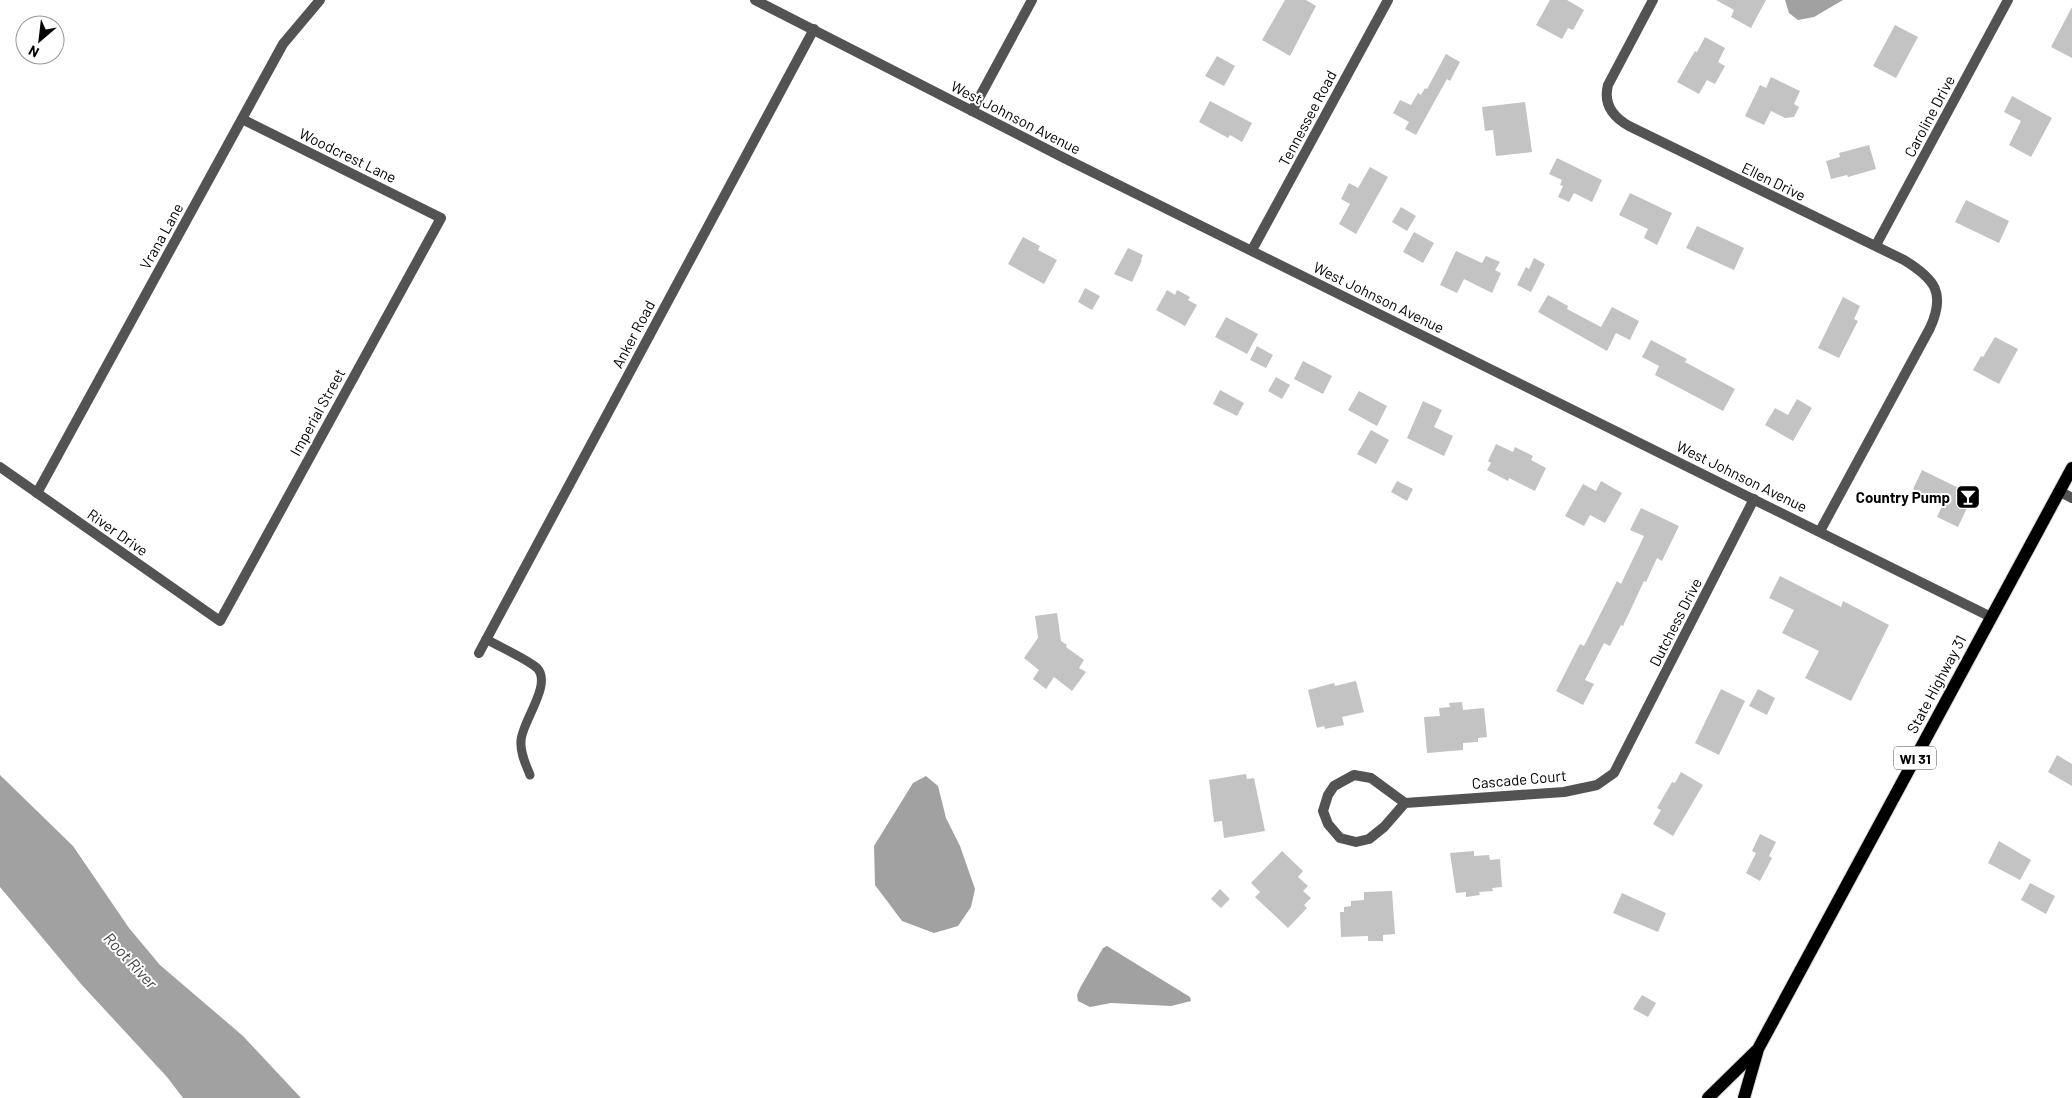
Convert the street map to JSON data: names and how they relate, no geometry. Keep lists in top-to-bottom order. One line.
{"streets":{"main road":["State Highway 31","WI 31"],"street":["Caroline Drive","West Johnson Avenue","Tennessee Road","Woodcrest Lane","Ellen Drive","Vrana Lane","Anker Road","Imperial Street","River Drive","Dutchess Drive","Cascade Court"]},"crossings":[["Caroline Drive","Ellen Drive"],["West Johnson Avenue","Tennessee Road"],["West Johnson Avenue","Ellen Drive"],["West Johnson Avenue","Anker Road"],["West Johnson Avenue","Dutchess Drive"],["West Johnson Avenue","State Highway 31"],["Woodcrest Lane","Vrana Lane"],["Woodcrest Lane","Imperial Street"],["Vrana Lane","River Drive"],["Imperial Street","River Drive"],["Dutchess Drive","Cascade Court"]],"water":["Root River"],"places":{"bar":["Country Pump"]},"north":"bottom left"}
